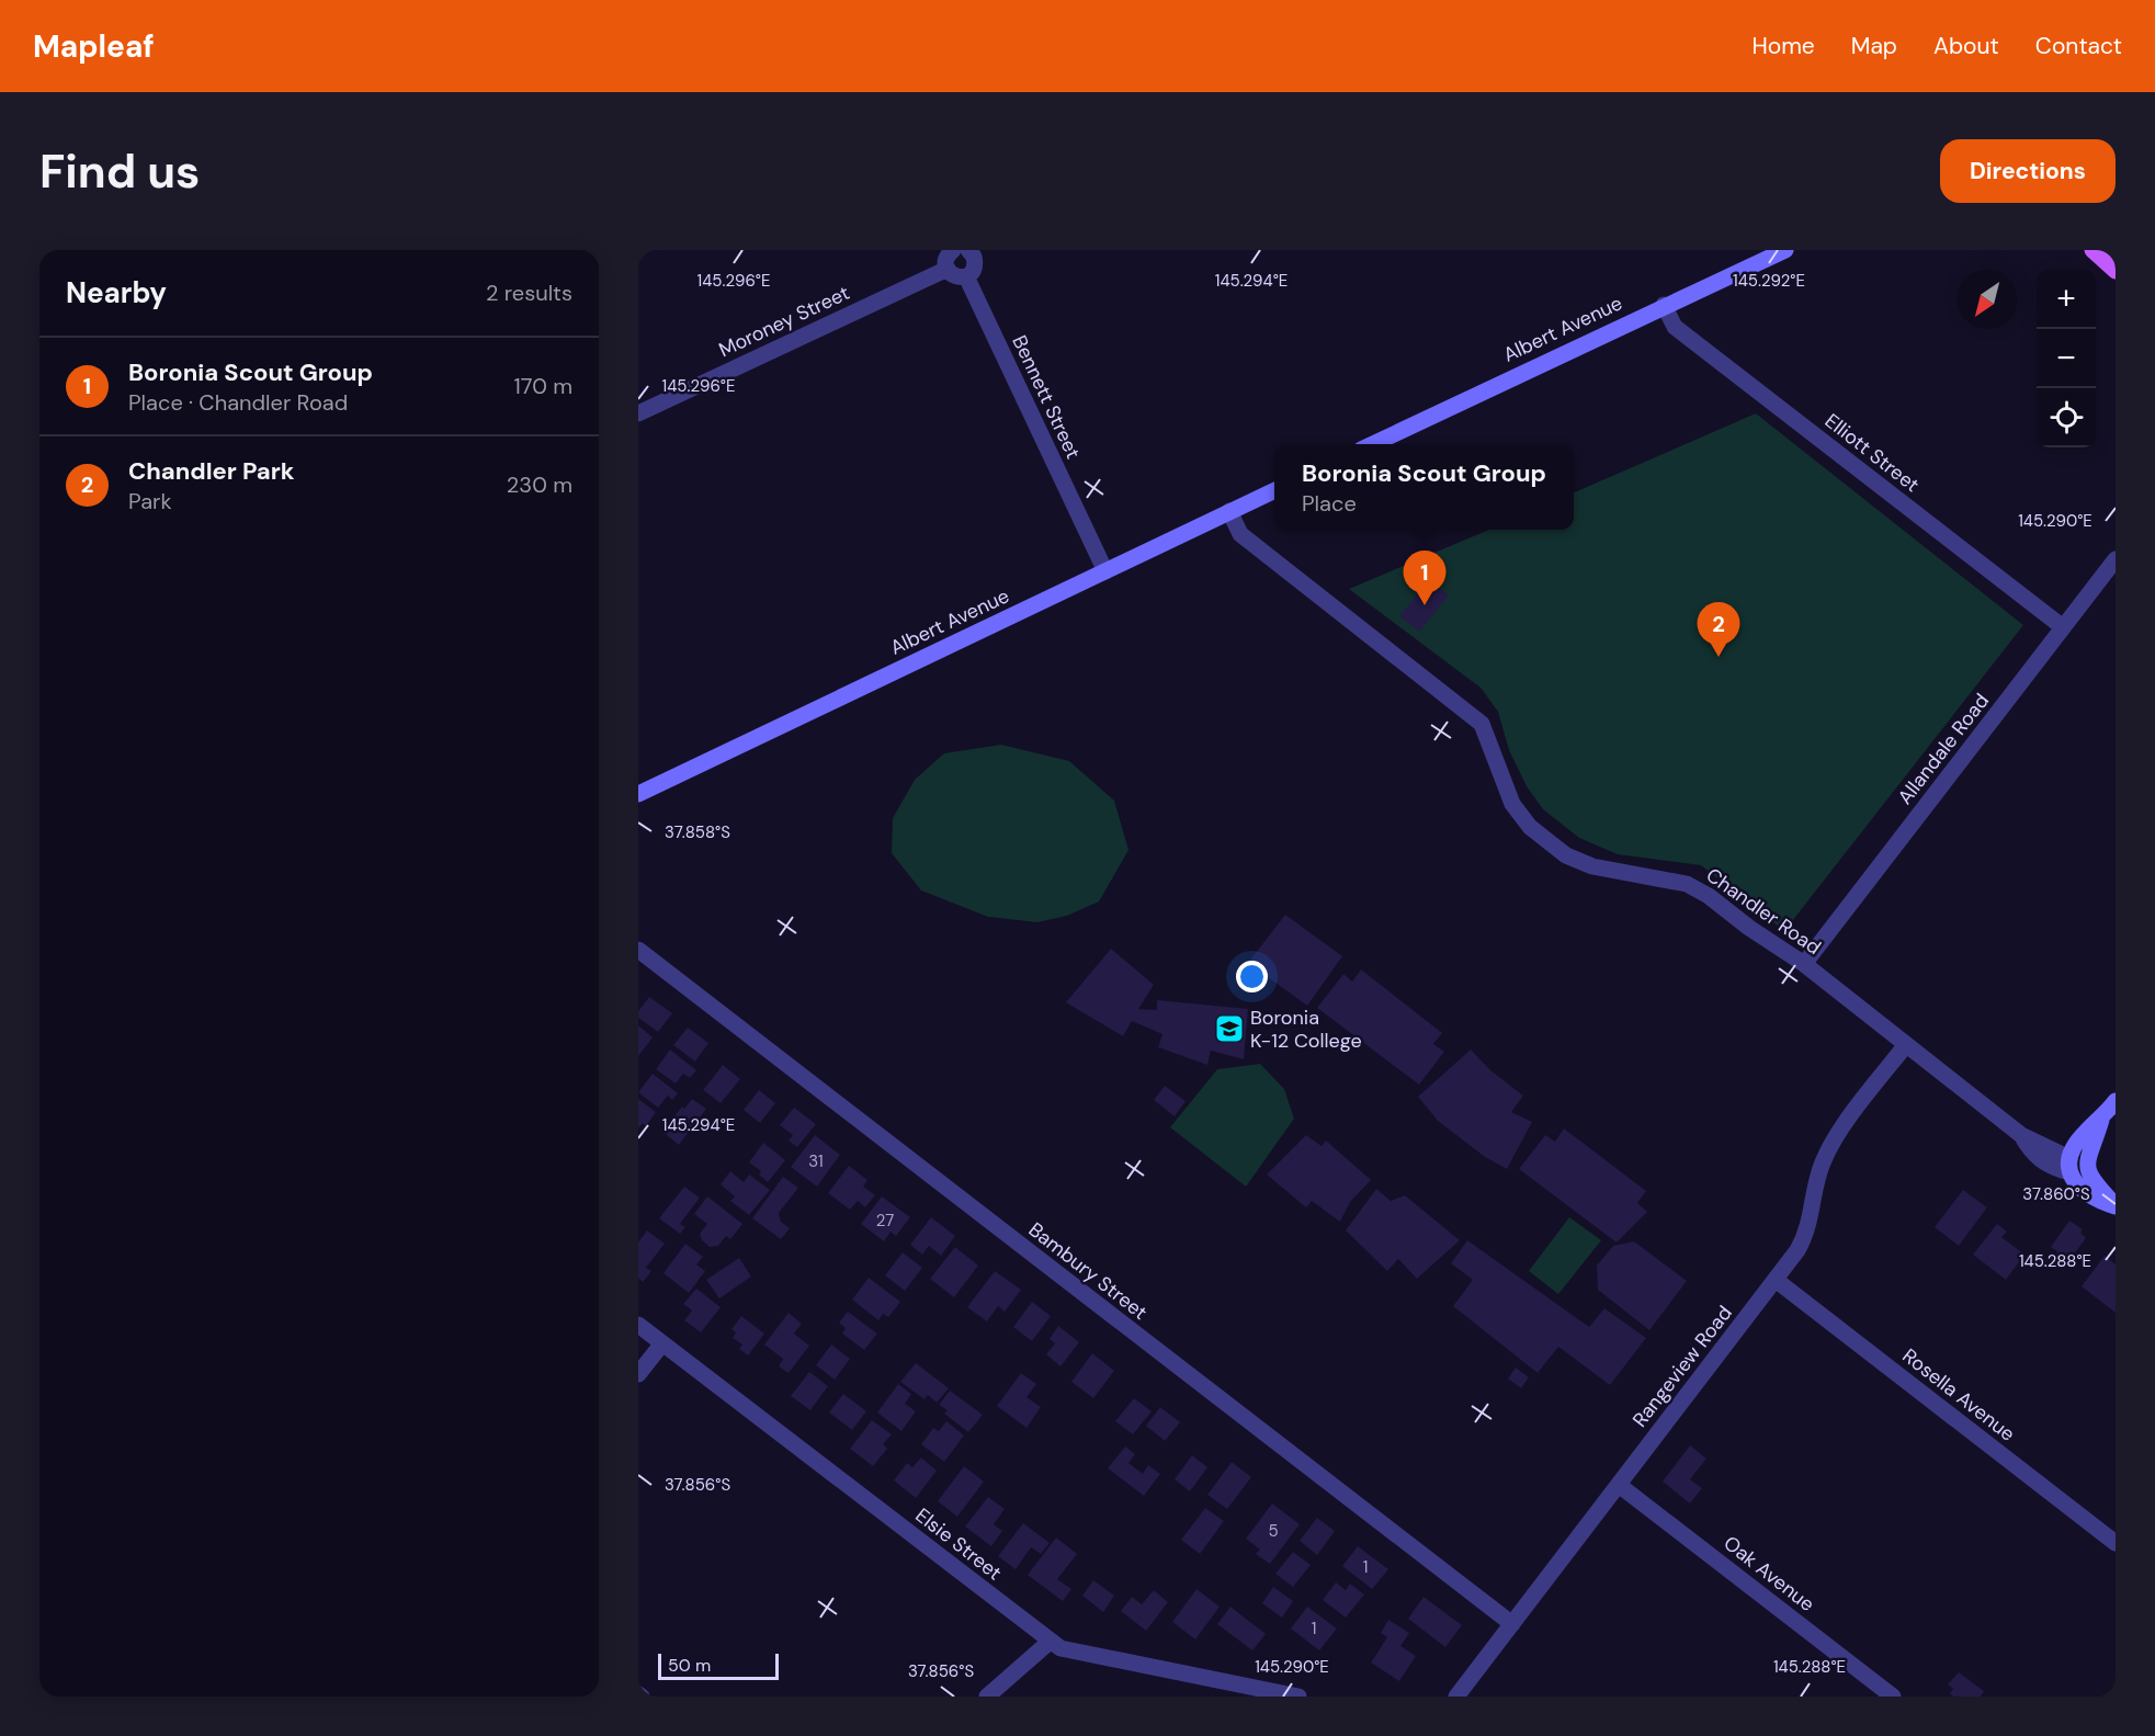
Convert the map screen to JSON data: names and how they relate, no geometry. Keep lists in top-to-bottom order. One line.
{"streets":{"main road":["Albert Avenue","Chandler Road"],"street":["Moroney Street","Bennett Street","Elliott Street","Allandale Road","Bambury Street","Rangeview Road","Rosella Avenue","Elsie Street","Oak Avenue"]},"crossings":[["Albert Avenue","Bennett Street"],["Albert Avenue","Elliott Street"],["Albert Avenue","Chandler Road"],["Elliott Street","Allandale Road"],["Allandale Road","Chandler Road"],["Chandler Road","Rangeview Road"],["Bambury Street","Rangeview Road"],["Rangeview Road","Rosella Avenue"],["Rangeview Road","Oak Avenue"]],"places":{"school or university":["Boronia K-12 College"]},"house_numbers":["31","27","5","1","1"],"scale_bar":"50 m","north":"bottom left","page":{"header":"Mapleaf","nav":["Home","Map","About","Contact"],"buttons":"Directions","title":"Find us","heading":["Nearby","2 results"],"map_buttons":["+","−"],"list":[{"mark":"1","name":"Boronia Scout Group","note":"Place · Chandler Road","value":"170 m"},{"mark":"2","name":"Chandler Park","note":"Park","value":"230 m"}],"popup":["Boronia Scout Group","Place"],"pins":["1","2"],"scale":"50 m"},"coordinates":["145.296°E","145.294°E","145.292°E","145.290°E","37.858°S","37.860°S","145.288°E","37.856°S"]}
